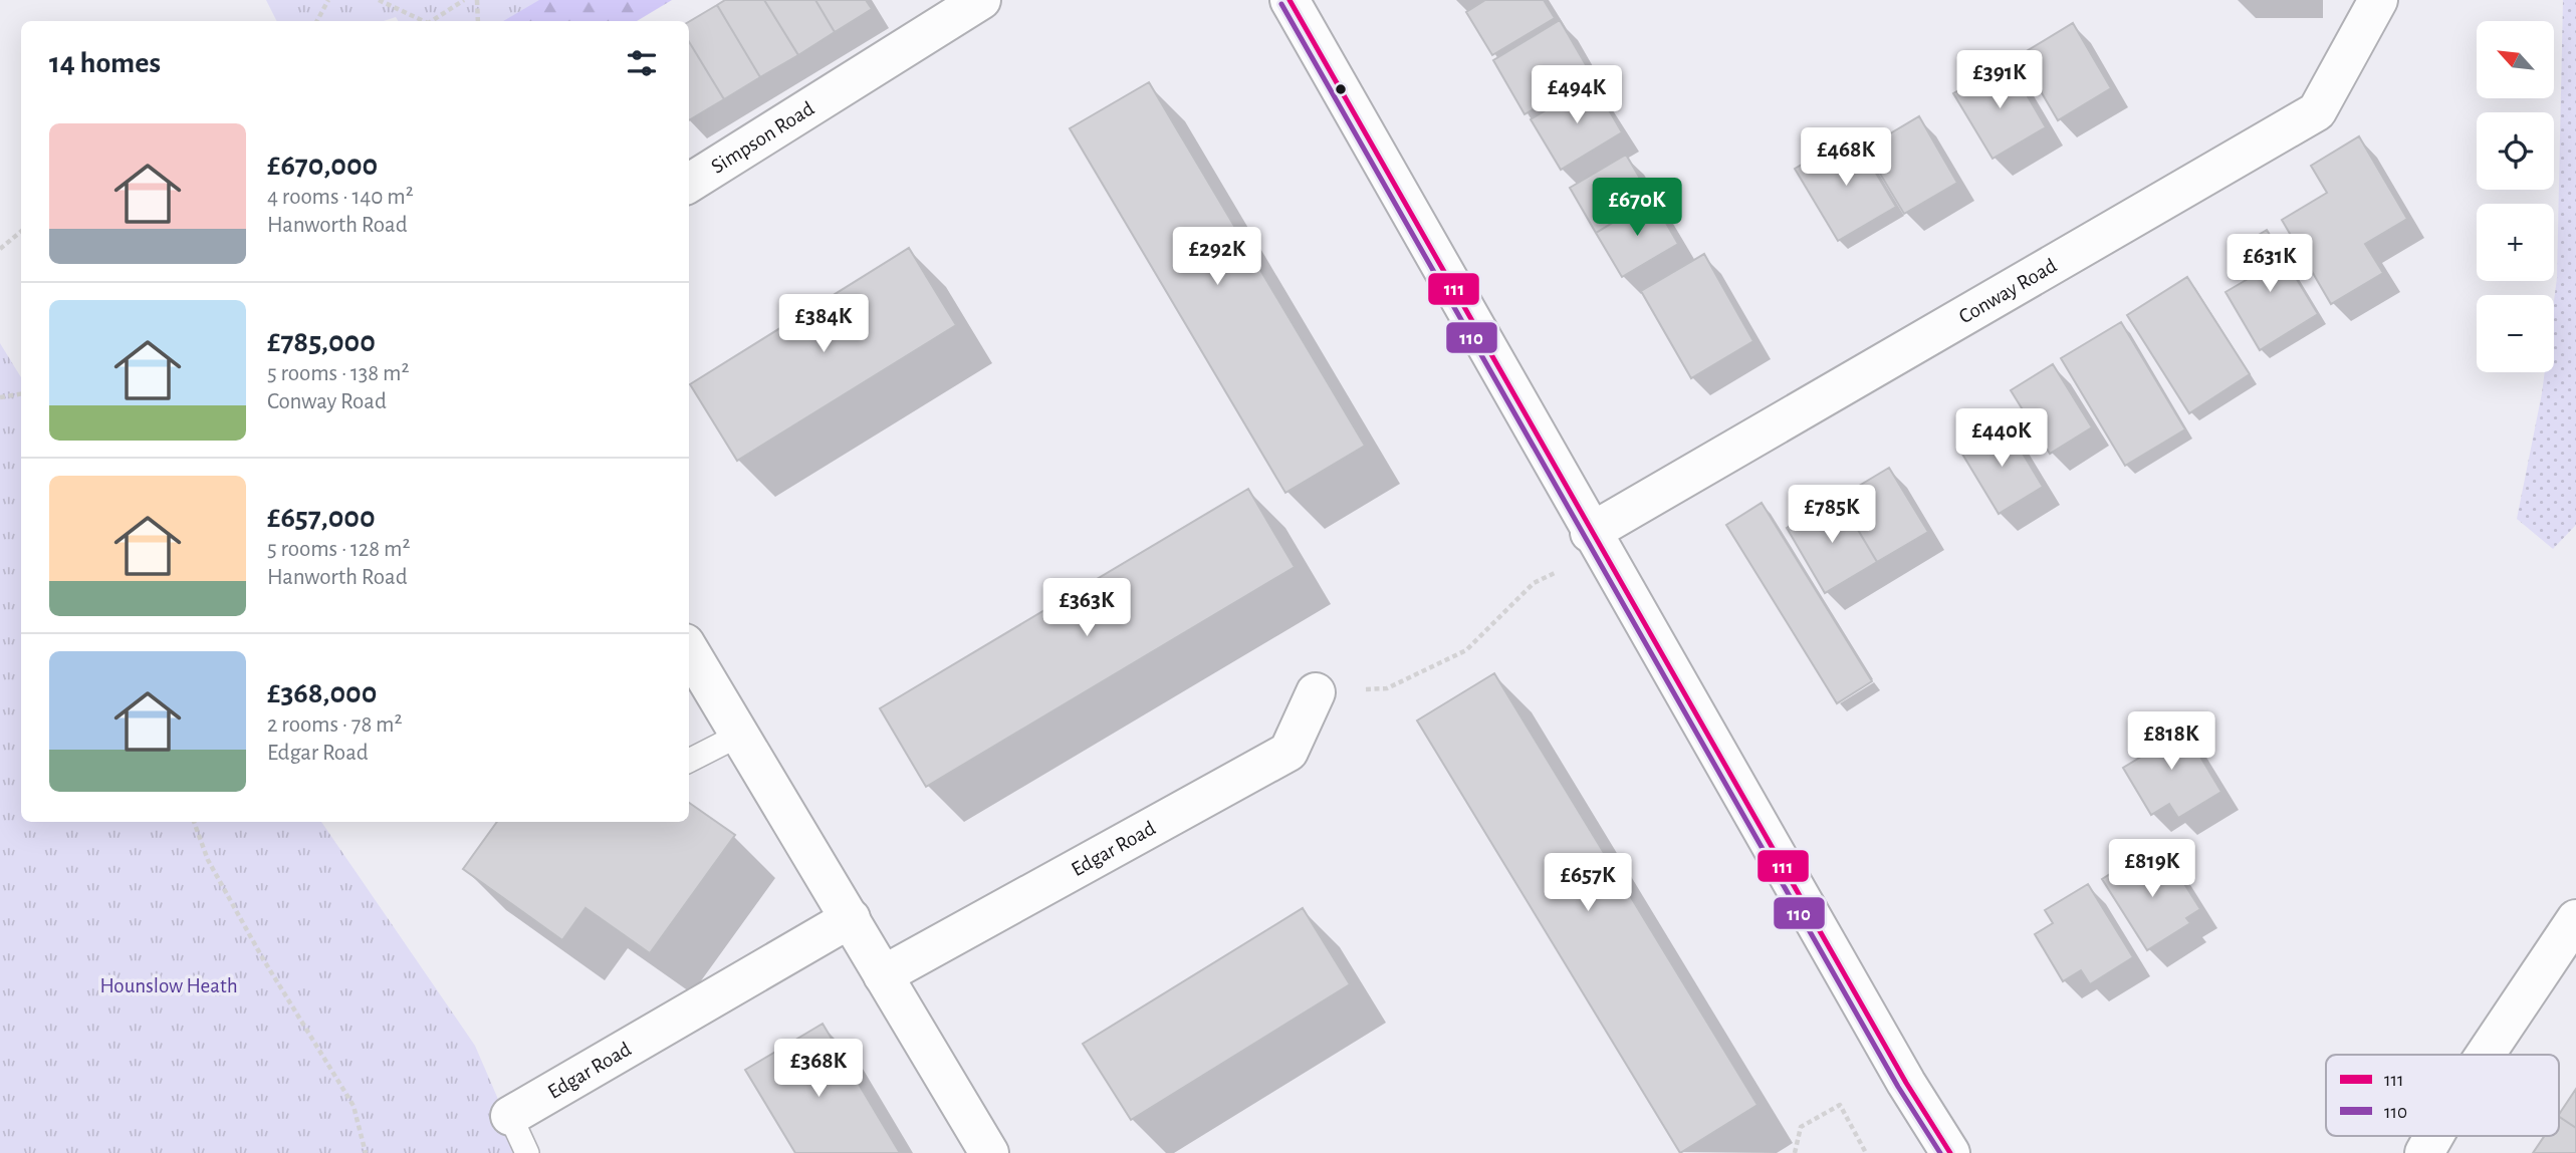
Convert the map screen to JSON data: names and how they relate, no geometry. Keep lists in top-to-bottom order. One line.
{"streets":{"street":["Simpson Road","Conway Road","Edgar Road"]},"parks":["Hounslow Heath"],"lines":["transit line 111","transit line 110"],"legend":["111","110"],"north":"top left","page":{"map_buttons":["+","−"],"heading":"14 homes","price":["£391K","£494K","£468K","£670K","£292K","£631K","£384K","£440K","£785K","£363K","£818K","£819K","£657K","£368K"],"list":[{"name":"£670,000","note":"4 rooms · 140 m² · Hanworth Road"},{"name":"£785,000","note":"5 rooms · 138 m² · Conway Road"},{"name":"£657,000","note":"5 rooms · 128 m² · Hanworth Road"},{"name":"£368,000","note":"2 rooms · 78 m² · Edgar Road"}]}}
